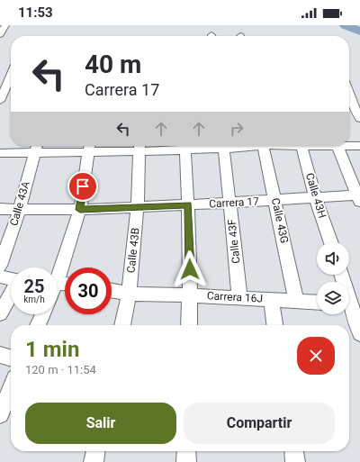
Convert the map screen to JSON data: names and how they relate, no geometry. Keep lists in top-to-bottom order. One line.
{"streets":{"street":["Calle 43H","Carrera 17","Calle 43A","Calle 43G","Calle 43F","Calle 43B","Carrera 16J"]},"crossings":[["Calle 43H","Carrera 17"],["Carrera 17","Calle 43A"],["Carrera 17","Calle 43G"],["Carrera 17","Calle 43F"],["Carrera 17","Calle 43B"],["Calle 43G","Carrera 16J"],["Calle 43F","Carrera 16J"],["Calle 43B","Carrera 16J"]],"page":{"status":"11:53","turn":["40 m","Carrera 17"],"speed":"25 km/h","limit":"30","heading":["1 min","120 m · 11:54"],"buttons":["Salir","Compartir"]}}
